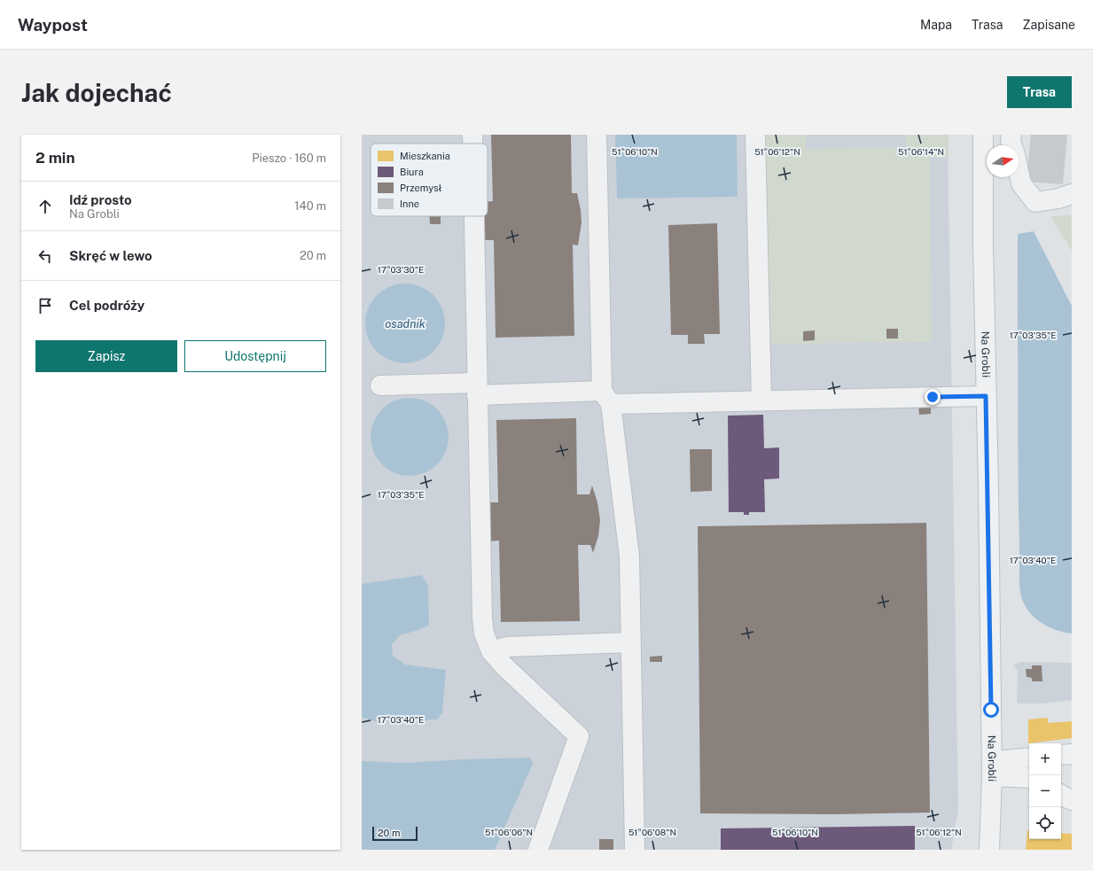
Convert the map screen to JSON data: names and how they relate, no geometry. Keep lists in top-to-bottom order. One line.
{"streets":{"street":["Na Grobli"]},"water":["osadnik"],"legend":["Mieszkania","Biura","Przemysł","Inne"],"scale_bar":"20 m","north":"right","page":{"header":"Waypost","nav":["Mapa","Trasa","Zapisane"],"buttons":["Trasa",["Zapisz","Udostępnij"]],"title":"Jak dojechać","heading":["2 min","Pieszo · 160 m"],"list":[["Idź prosto","Na Grobli","140 m"],["Skręć w lewo","20 m"],"Cel podróży"],"map_buttons":["+","−"],"scale":"20 m"},"coordinates":["51°06'10\"N","51°06'12\"N","51°06'14\"N","17°03'30\"E","17°03'35\"E","17°03'40\"E","51°06'06\"N","51°06'08\"N"]}
